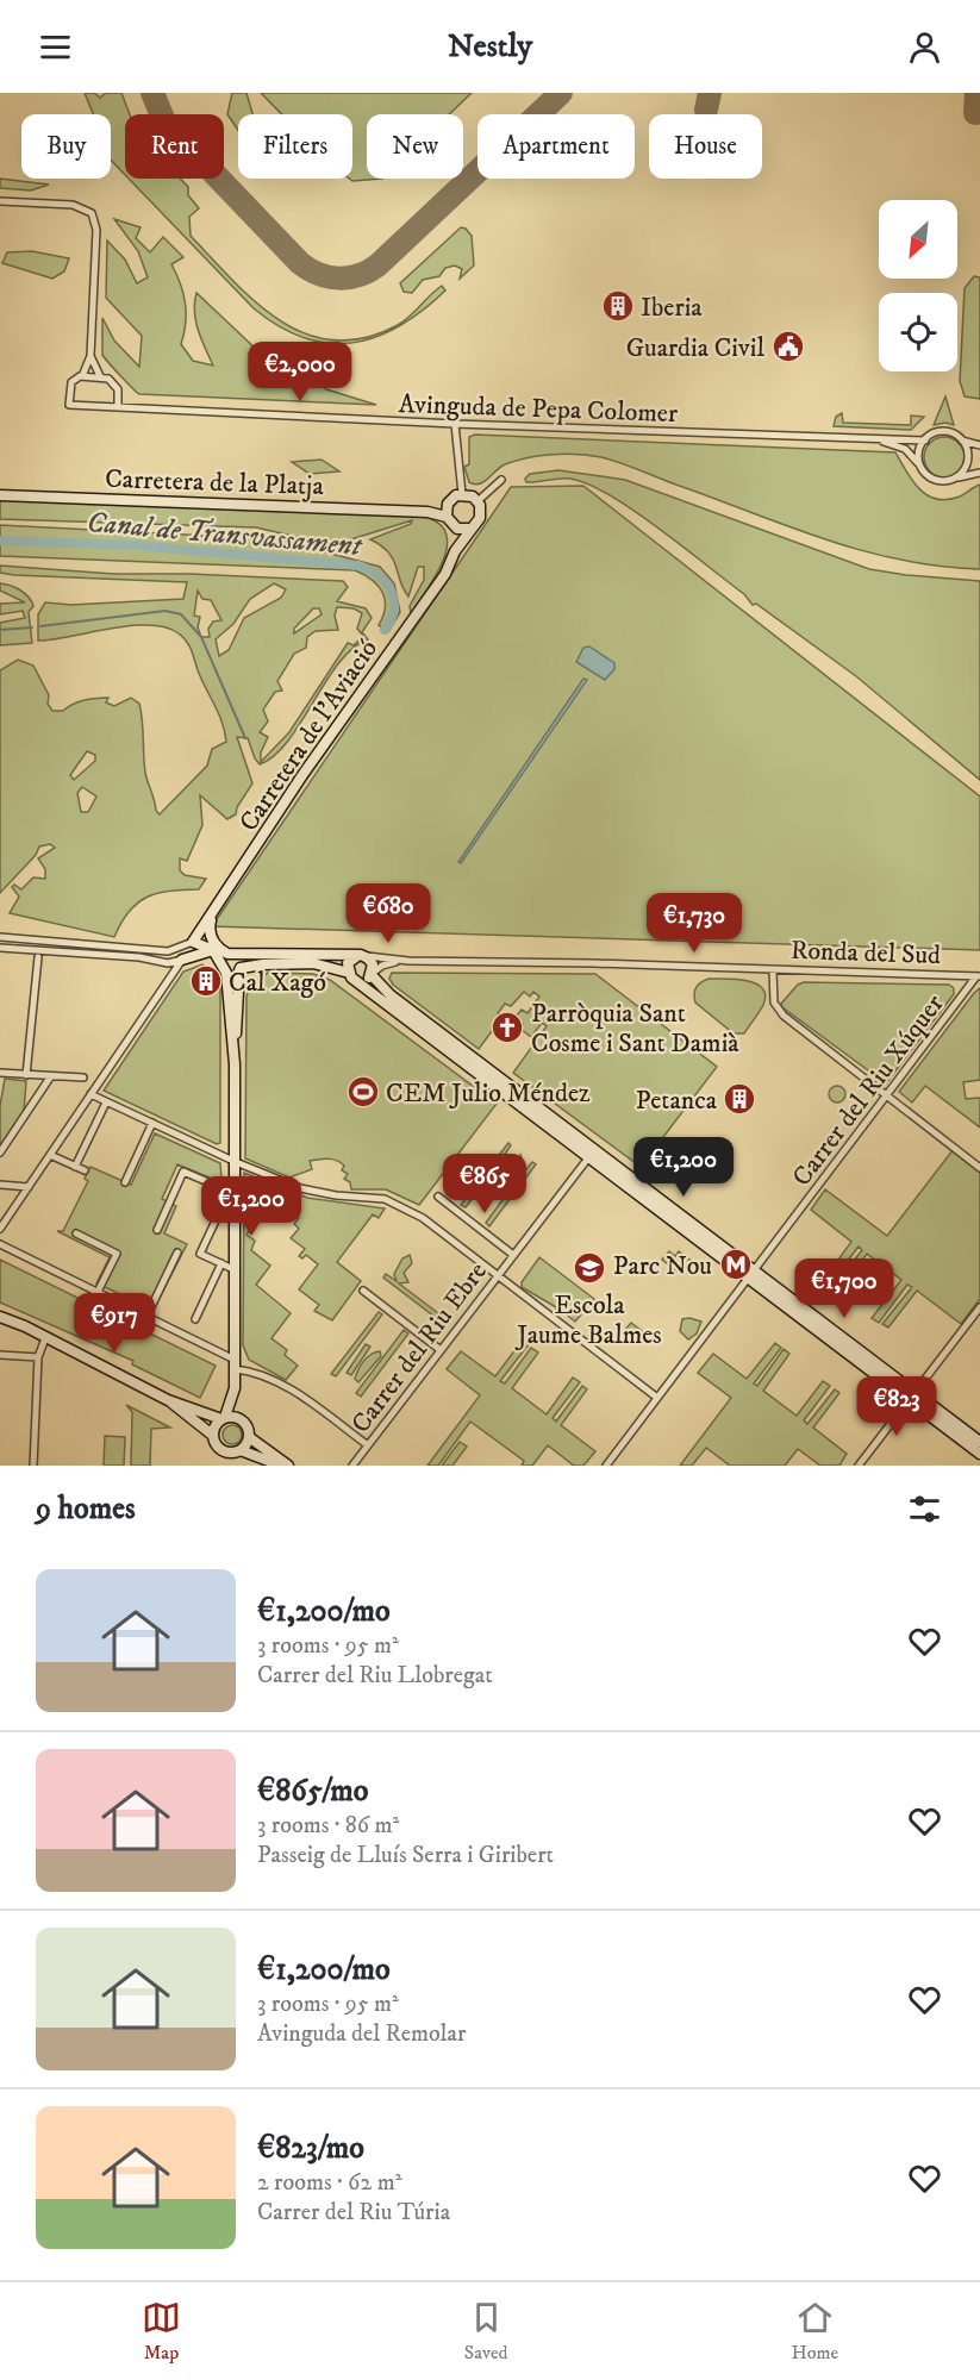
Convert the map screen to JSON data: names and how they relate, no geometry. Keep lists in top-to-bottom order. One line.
{"streets":{"street":["Avinguda de Pepa Colomer","Carretera de la Platja","Carretera de l'Aviació","Ronda del Sud","Carrer del Riu Xúquer","Carrer del Riu Ebre"]},"crossings":[["Carretera de la Platja","Carretera de l'Aviació"],["Ronda del Sud","Carrer del Riu Xúquer"]],"water":["Canal de Transvassament"],"places":{"building":["Iberia","Cal Xagó","Petanca"],"public building":["Guardia Civil"],"church":["Parròquia Sant Cosme i Sant Damià"],"sports":["CEM Julio Méndez"],"metro station":["Parc Nou"],"school or university":["Escola Jaume Balmes"]},"north":"bottom left","page":{"header":"Nestly","chip":["Buy","Rent","Filters","New","Apartment","House"],"price":["€2,000","€680","€1,730","€1,200","€865","€1,200","€1,700","€917","€823"],"heading":"9 homes","list":[{"name":"€1,200/mo","note":"3 rooms · 95 m² · Carrer del Riu Llobregat"},{"name":"€865/mo","note":"3 rooms · 86 m² · Passeig de Lluís Serra i Giribert"},{"name":"€1,200/mo","note":"3 rooms · 95 m² · Avinguda del Remolar"},{"name":"€823/mo","note":"2 rooms · 62 m² · Carrer del Riu Túria"}],"tabs":["Map","Saved","Home"]}}
